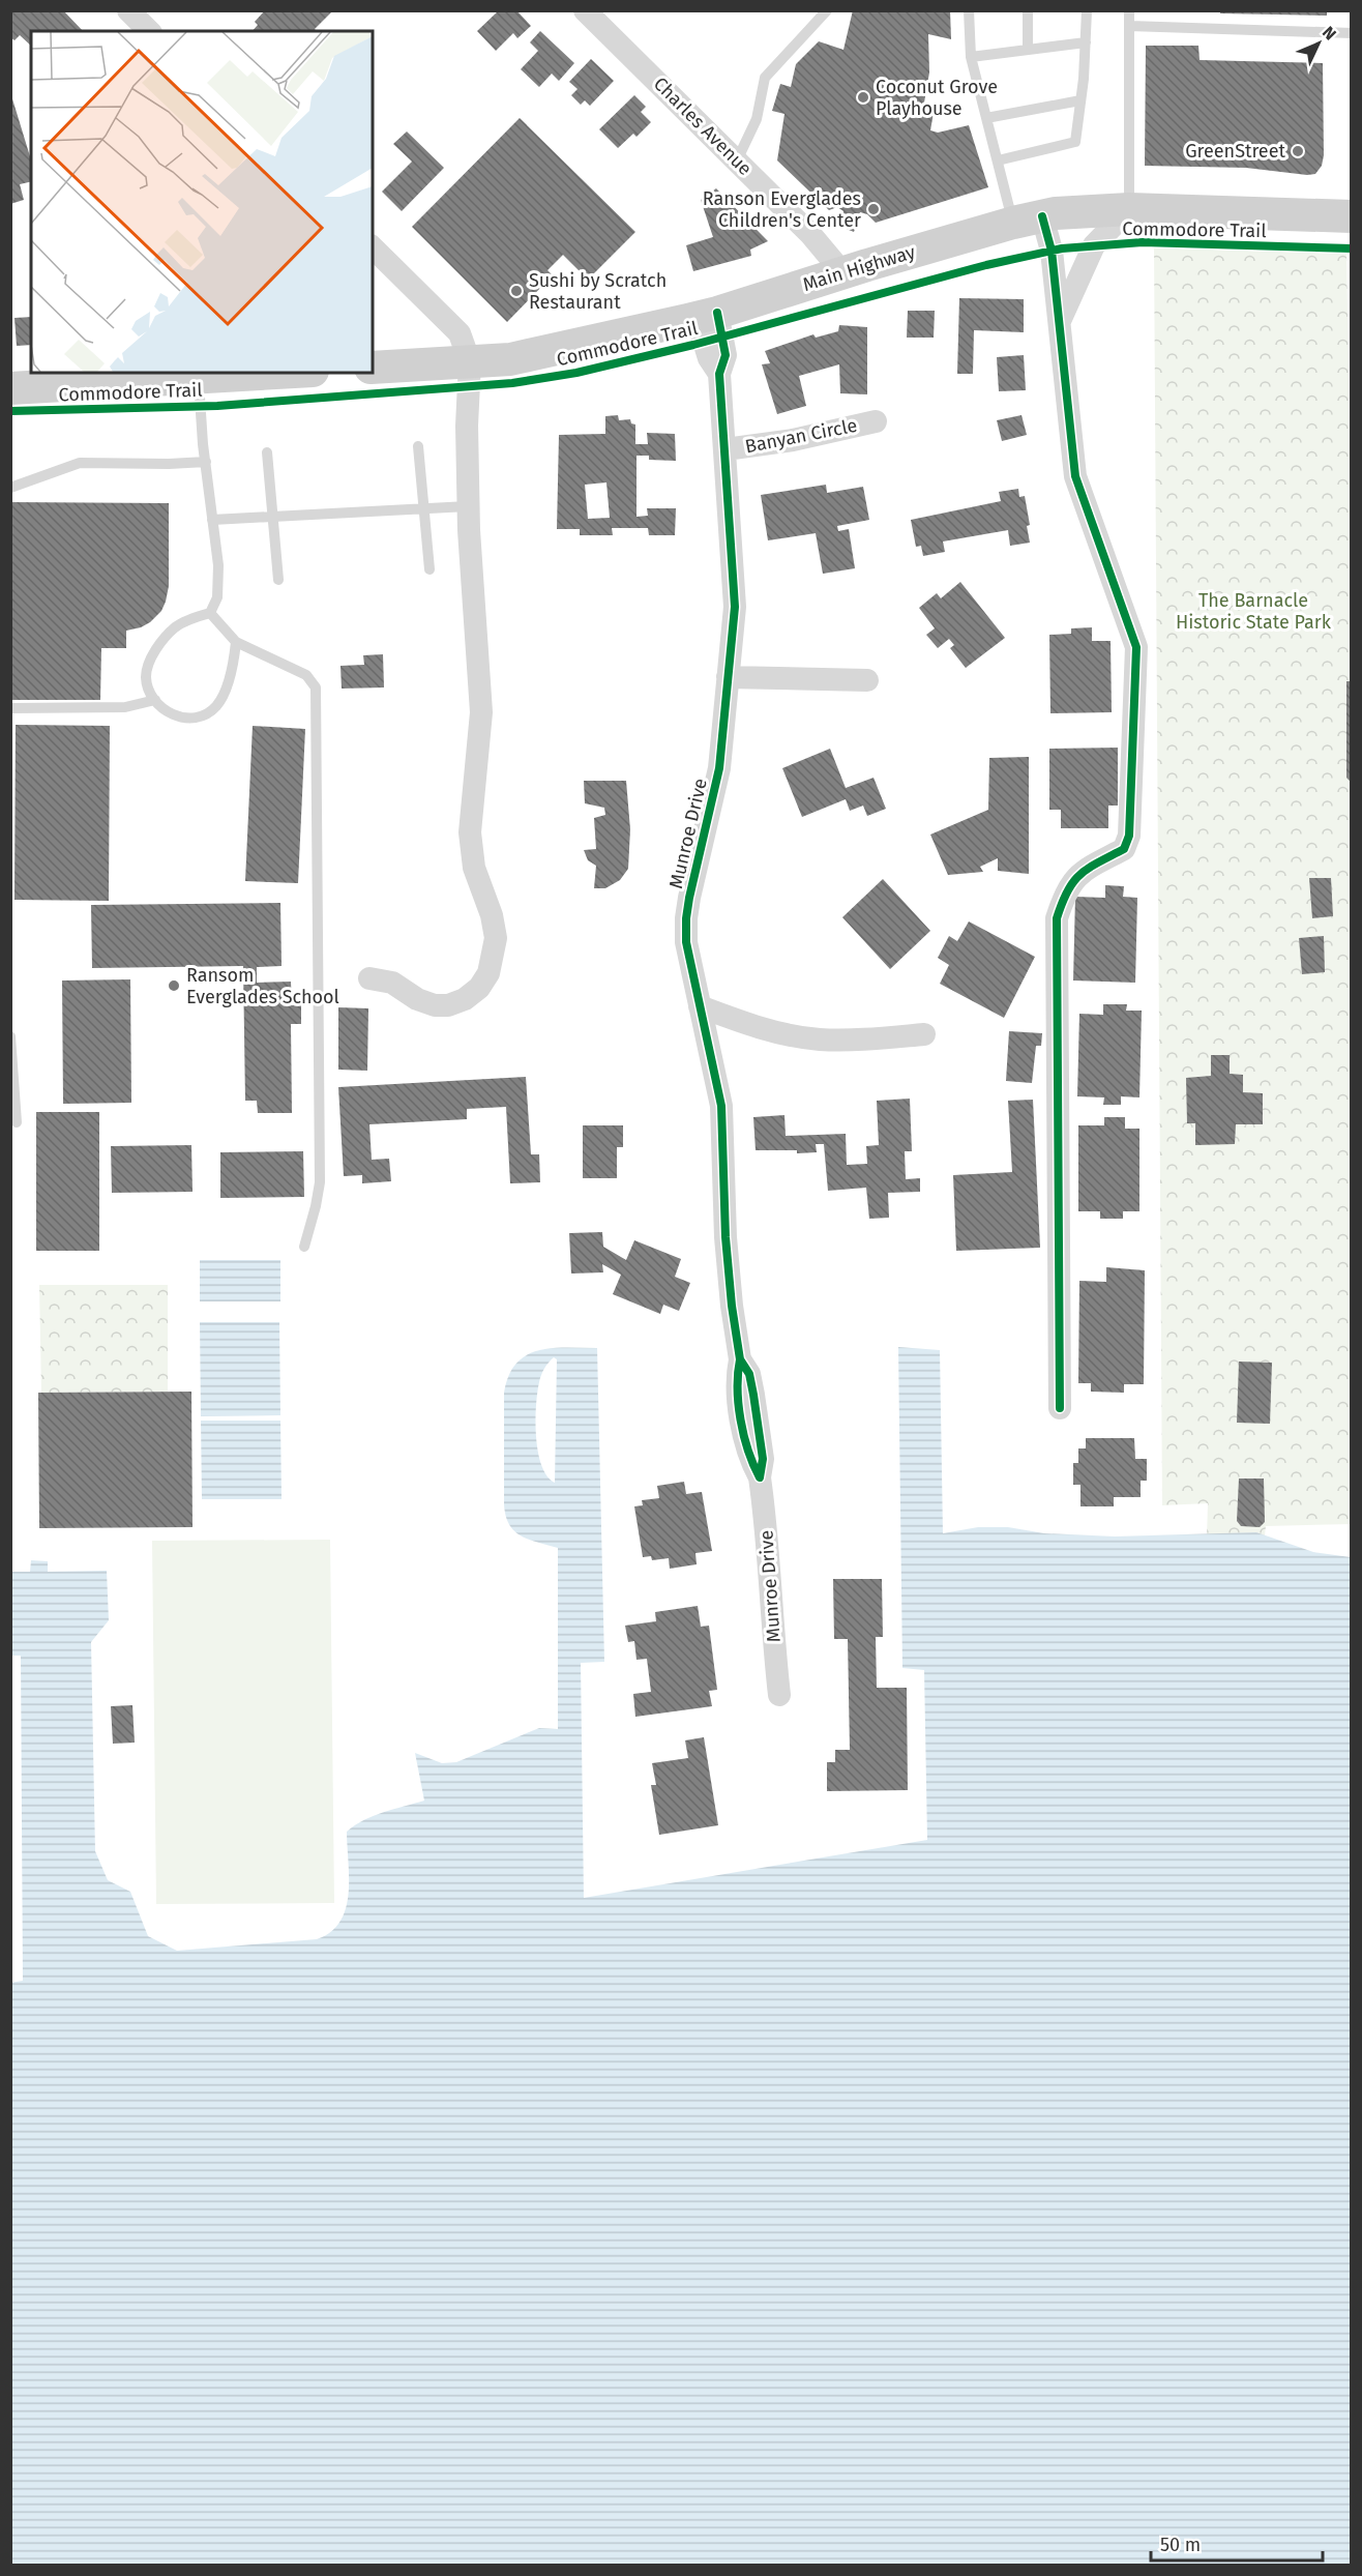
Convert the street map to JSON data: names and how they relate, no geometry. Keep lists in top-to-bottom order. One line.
{"streets":{"main road":["Main Highway"],"street":["Charles Avenue","Banyan Circle","Munroe Drive"],"cycle path":["Commodore Trail"]},"crossings":[["Charles Avenue","Main Highway"],["Main Highway","Munroe Drive"],["Banyan Circle","Munroe Drive"]],"parks":["The Barnacle Historic State Park"],"places":["Coconut Grove Playhouse","GreenStreet","Ranson Everglades Children's Center","Sushi by Scratch Restaurant","Ransom Everglades School"],"scale_bar":"50 m","north":"top right"}
